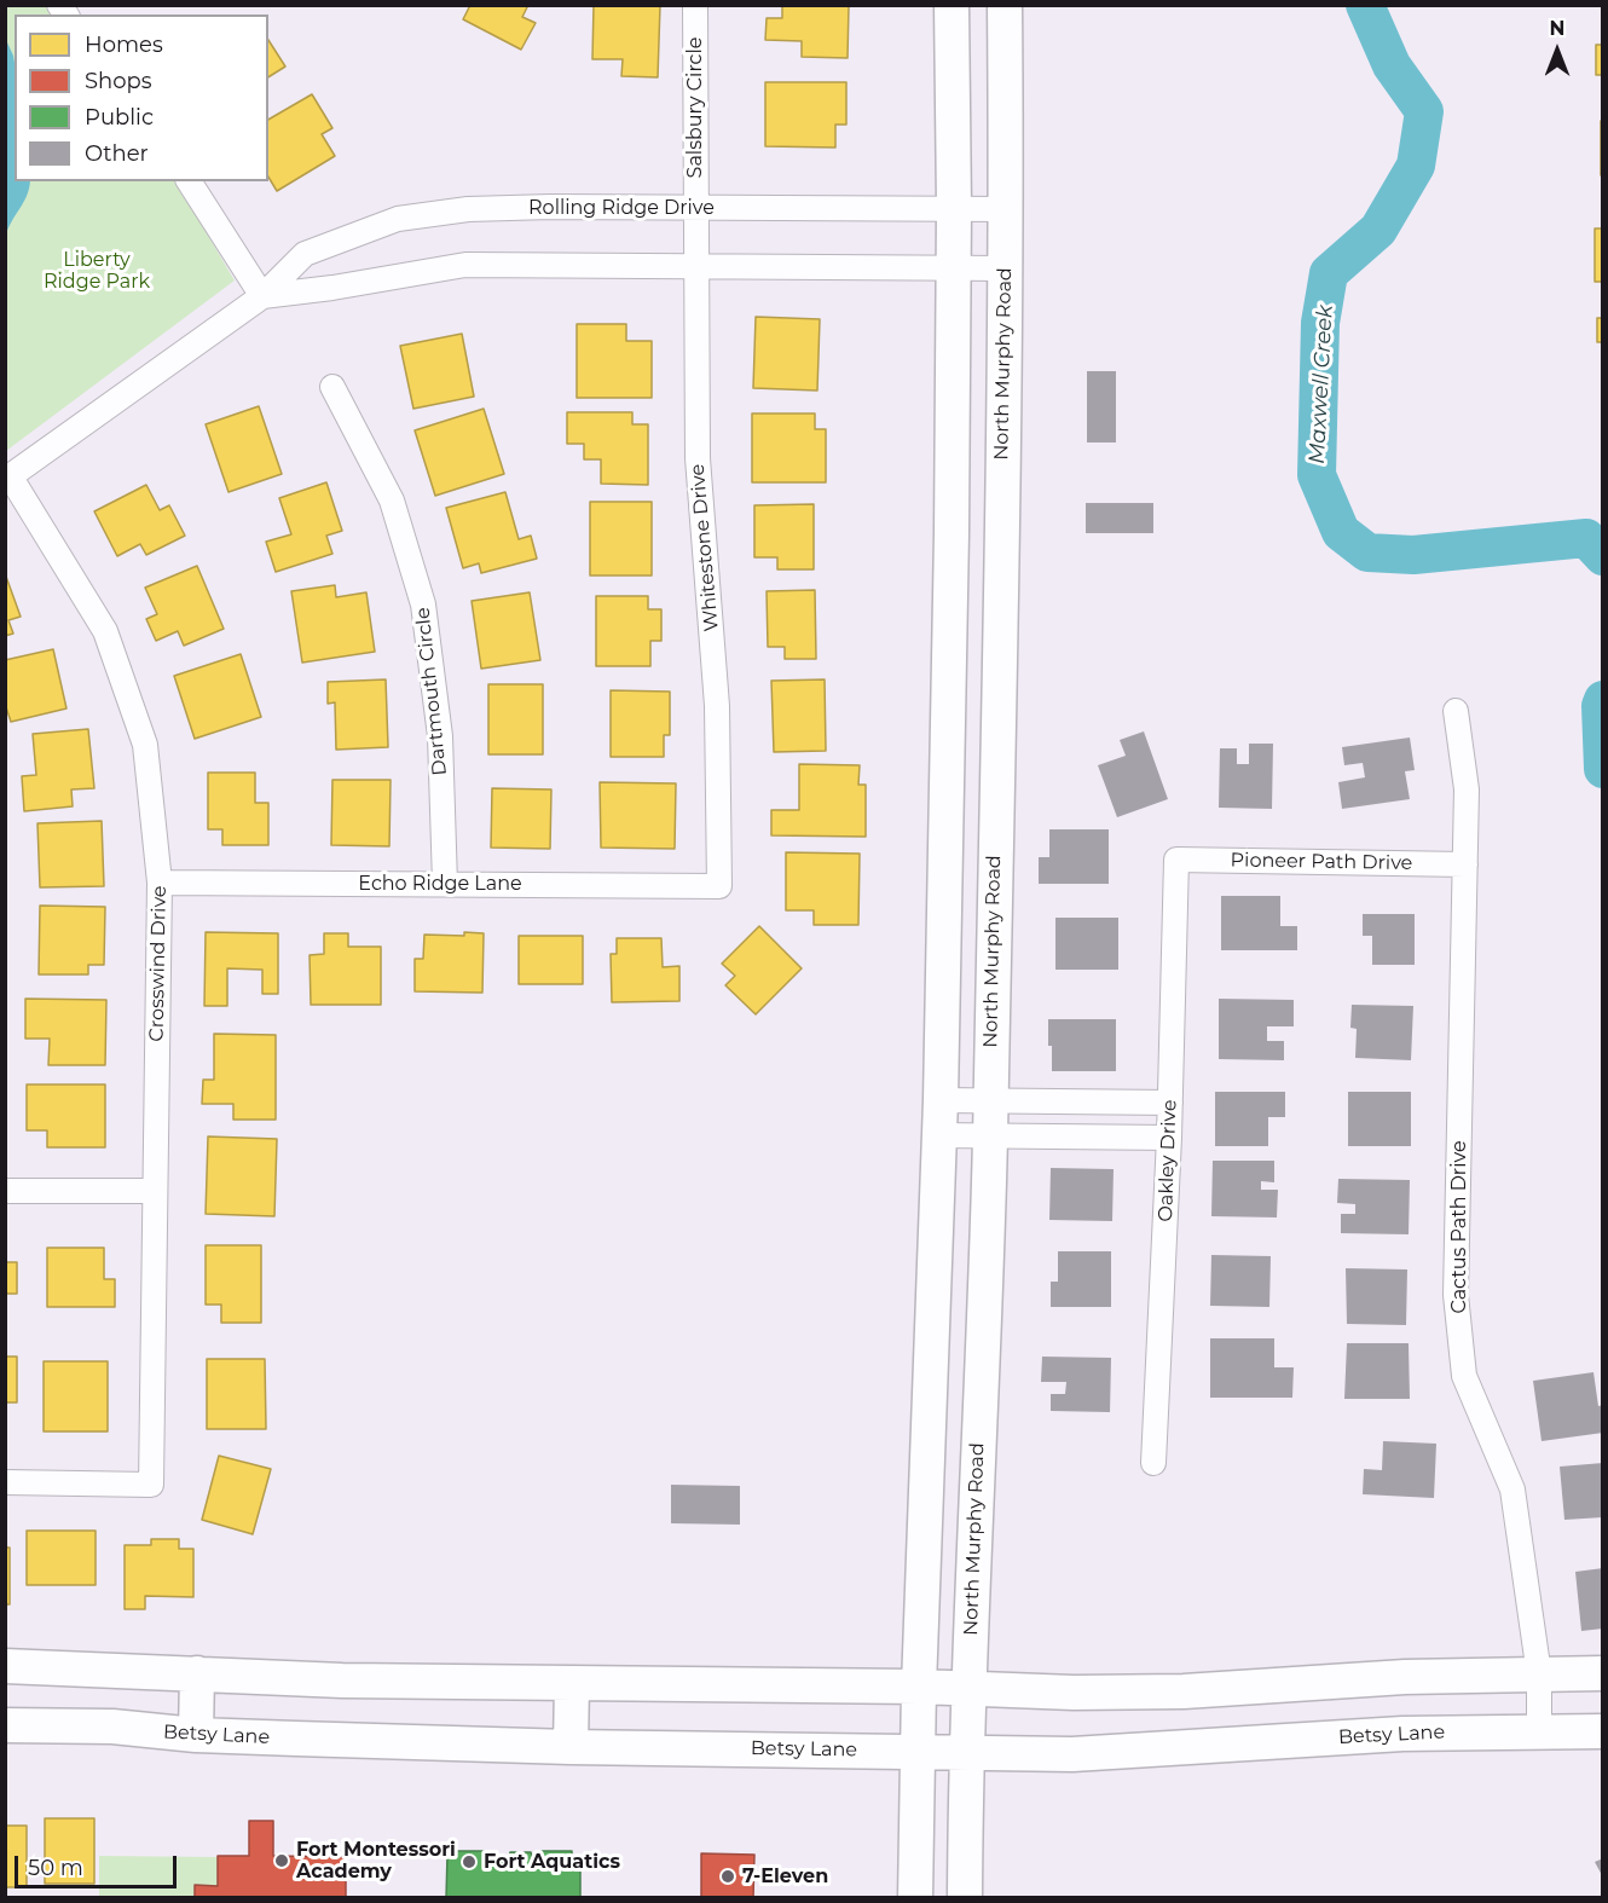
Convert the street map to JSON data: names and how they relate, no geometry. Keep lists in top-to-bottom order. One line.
{"streets":{"main road":["North Murphy Road","Betsy Lane"],"street":["Salsbury Circle","Rolling Ridge Drive","Whitestone Drive","Dartmouth Circle","Pioneer Path Drive","Echo Ridge Lane","Crosswind Drive","Oakley Drive","Cactus Path Drive"]},"crossings":[["Salsbury Circle","Rolling Ridge Drive"],["Salsbury Circle","Whitestone Drive"],["Rolling Ridge Drive","North Murphy Road"],["Rolling Ridge Drive","Whitestone Drive"],["Rolling Ridge Drive","Crosswind Drive"],["North Murphy Road","Betsy Lane"],["Whitestone Drive","Echo Ridge Lane"],["Dartmouth Circle","Echo Ridge Lane"],["Pioneer Path Drive","Oakley Drive"],["Pioneer Path Drive","Cactus Path Drive"],["Echo Ridge Lane","Crosswind Drive"],["Cactus Path Drive","Betsy Lane"]],"water":["Maxwell Creek"],"parks":["Liberty Ridge Park"],"places":["Fort Montessori Academy","Fort Aquatics","7-Eleven"],"legend":["Homes","Shops","Public","Other"],"scale_bar":"50 m","north":"top"}
